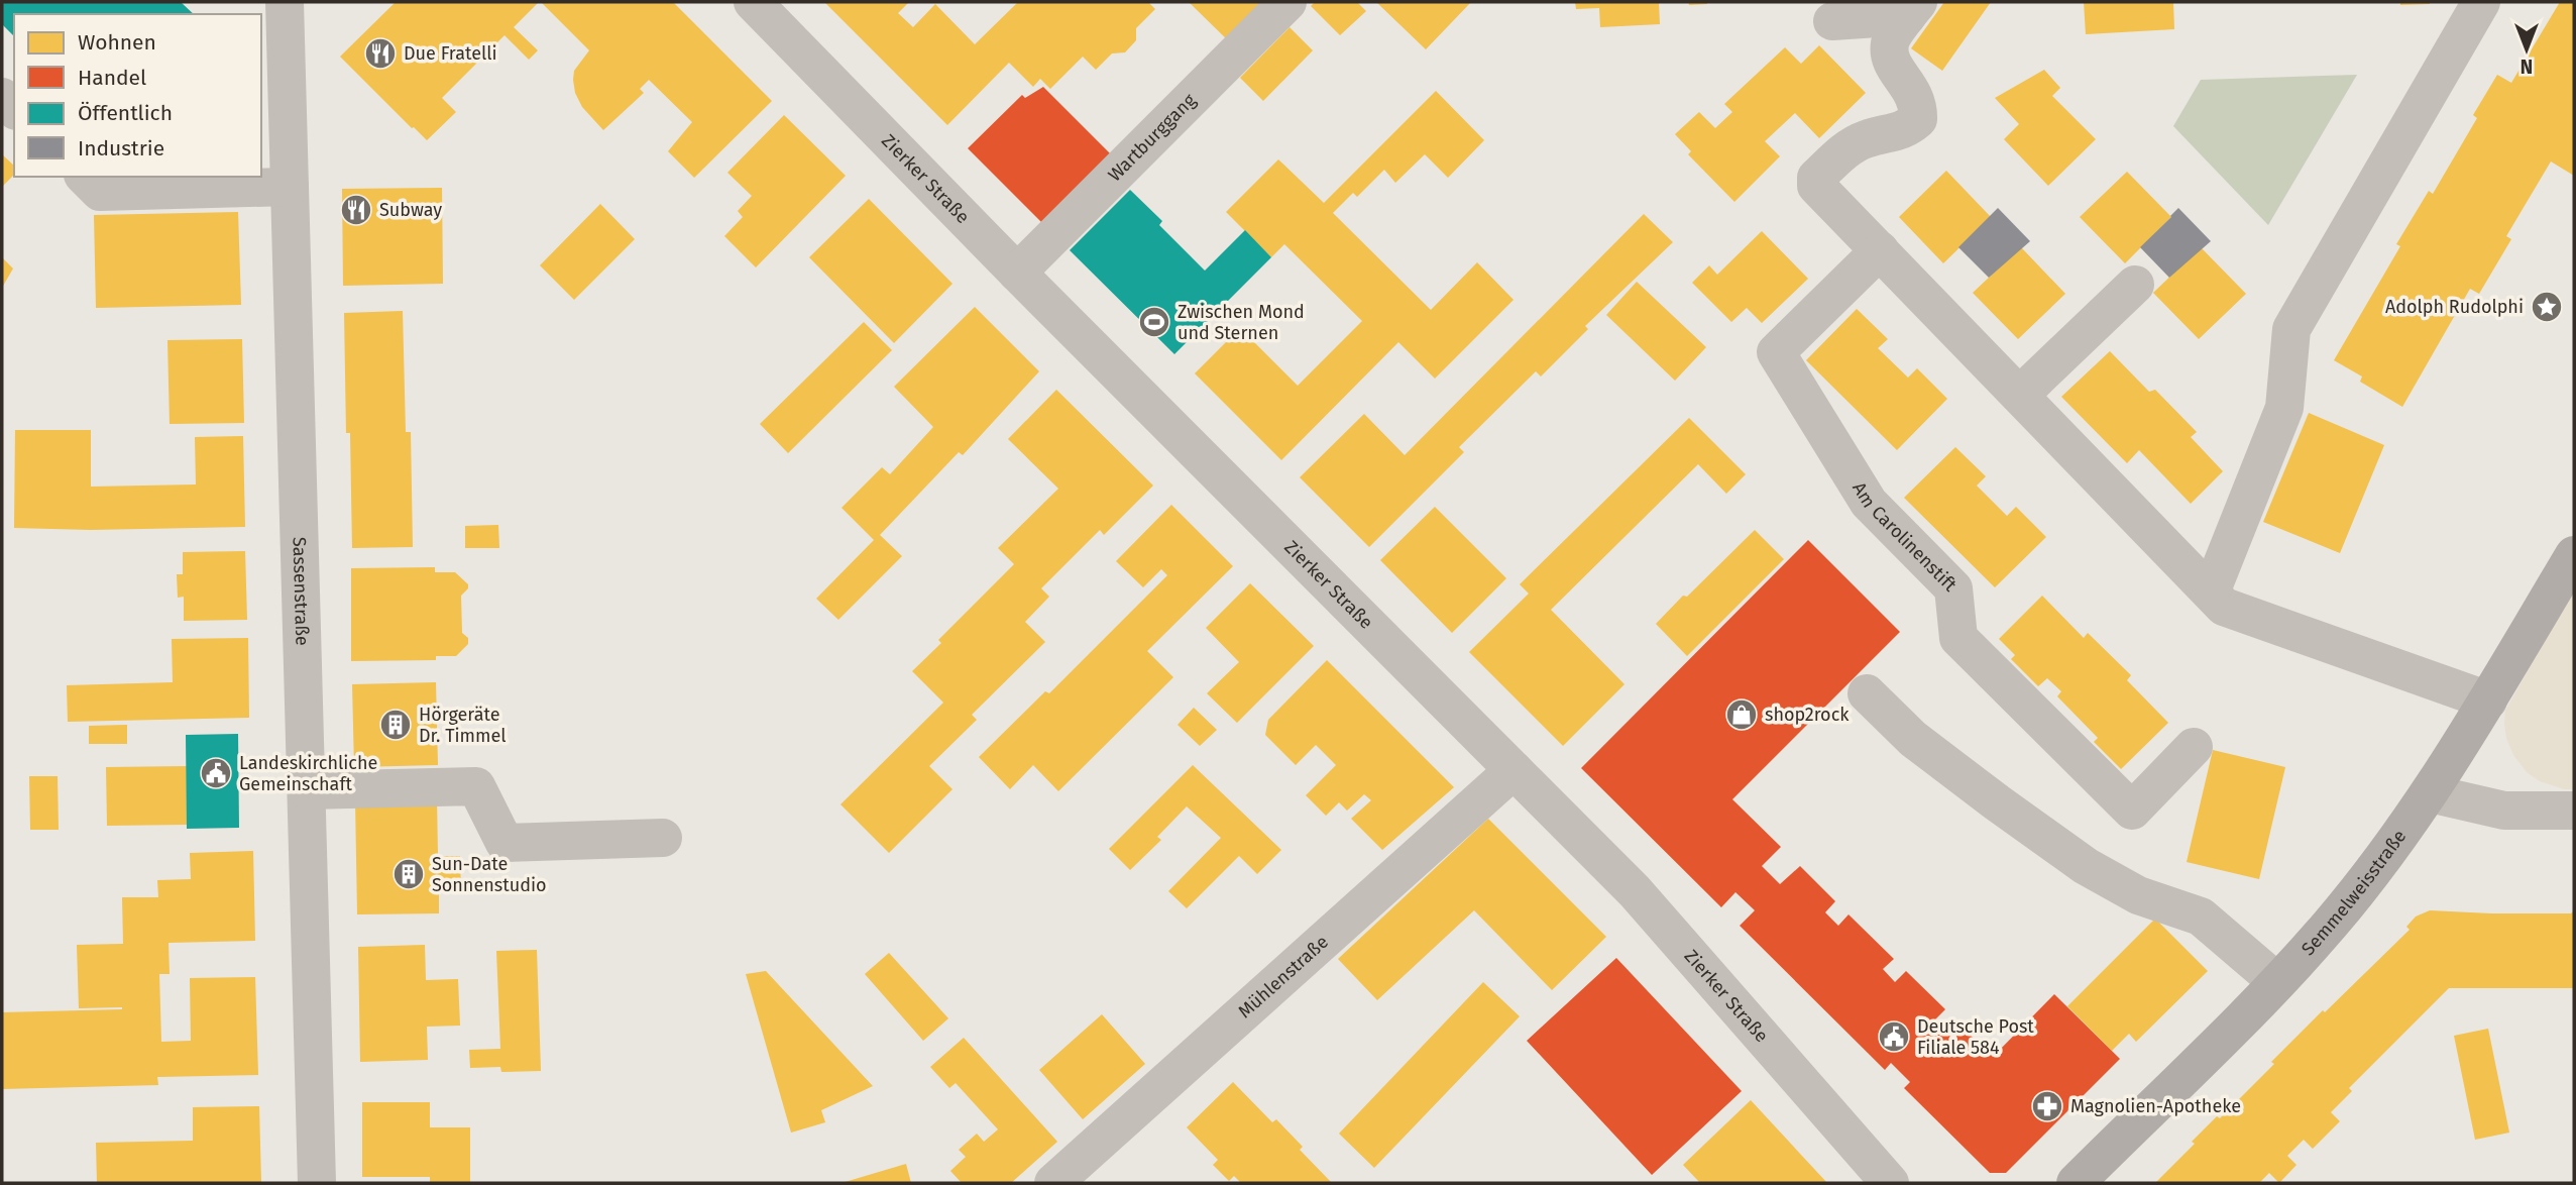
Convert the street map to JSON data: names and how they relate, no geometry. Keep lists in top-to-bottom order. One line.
{"streets":{"main road":["Semmelweisstraße"],"street":["Wartburggang","Zierker Straße","Am Carolinenstift","Sassenstraße","Mühlenstraße"]},"crossings":[["Wartburggang","Zierker Straße"],["Zierker Straße","Mühlenstraße"]],"places":{"restaurant":["Due Fratelli","Subway"],"place":["Adolph Rudolphi"],"sports":["Zwischen Mond und Sternen"],"shop":["shop2rock"],"building":["Hörgeräte Dr. Timmel","Sun-Date Sonnenstudio"],"public building":["Landeskirchliche Gemeinschaft","Deutsche Post Filiale 584"],"pharmacy":["Magnolien-Apotheke"]},"legend":["Wohnen","Handel","Öffentlich","Industrie"],"north":"bottom"}
